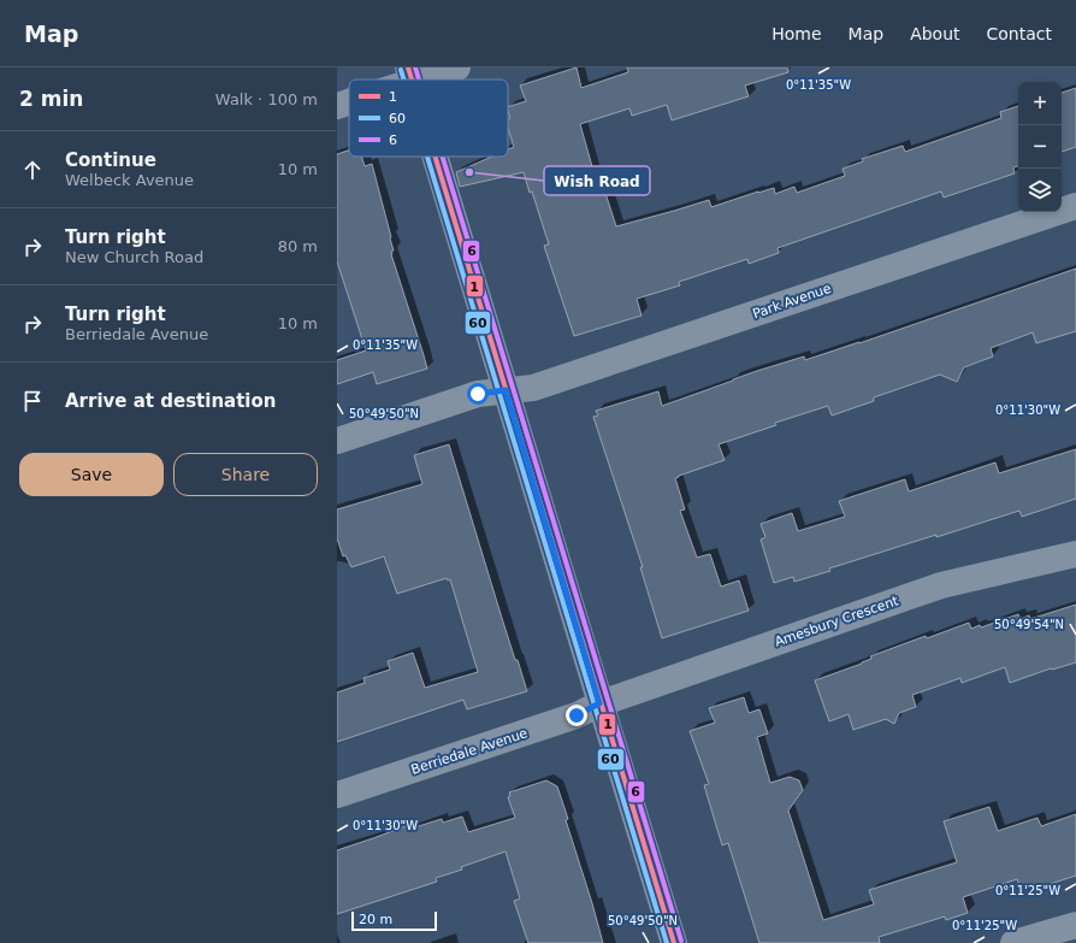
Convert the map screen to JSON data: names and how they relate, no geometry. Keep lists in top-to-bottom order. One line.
{"streets":{"street":["Park Avenue","Amesbury Crescent","Berriedale Avenue"]},"crossings":[["Amesbury Crescent","Berriedale Avenue"]],"places":["Wish Road"],"lines":["transit line 1","transit line 6","transit line 60"],"legend":["1","60","6"],"scale_bar":"20 m","page":{"header":"Map","nav":["Home","Map","About","Contact"],"heading":["2 min","Walk · 100 m"],"map_buttons":["+","−"],"list":[["Continue","Welbeck Avenue","10 m"],["Turn right","New Church Road","80 m"],["Turn right","Berriedale Avenue","10 m"],"Arrive at destination"],"buttons":["Save","Share"],"scale":"20 m"},"coordinates":["0°11'35\"W","0°11'30\"W","50°49'50\"N","50°49'54\"N","0°11'25\"W"]}
